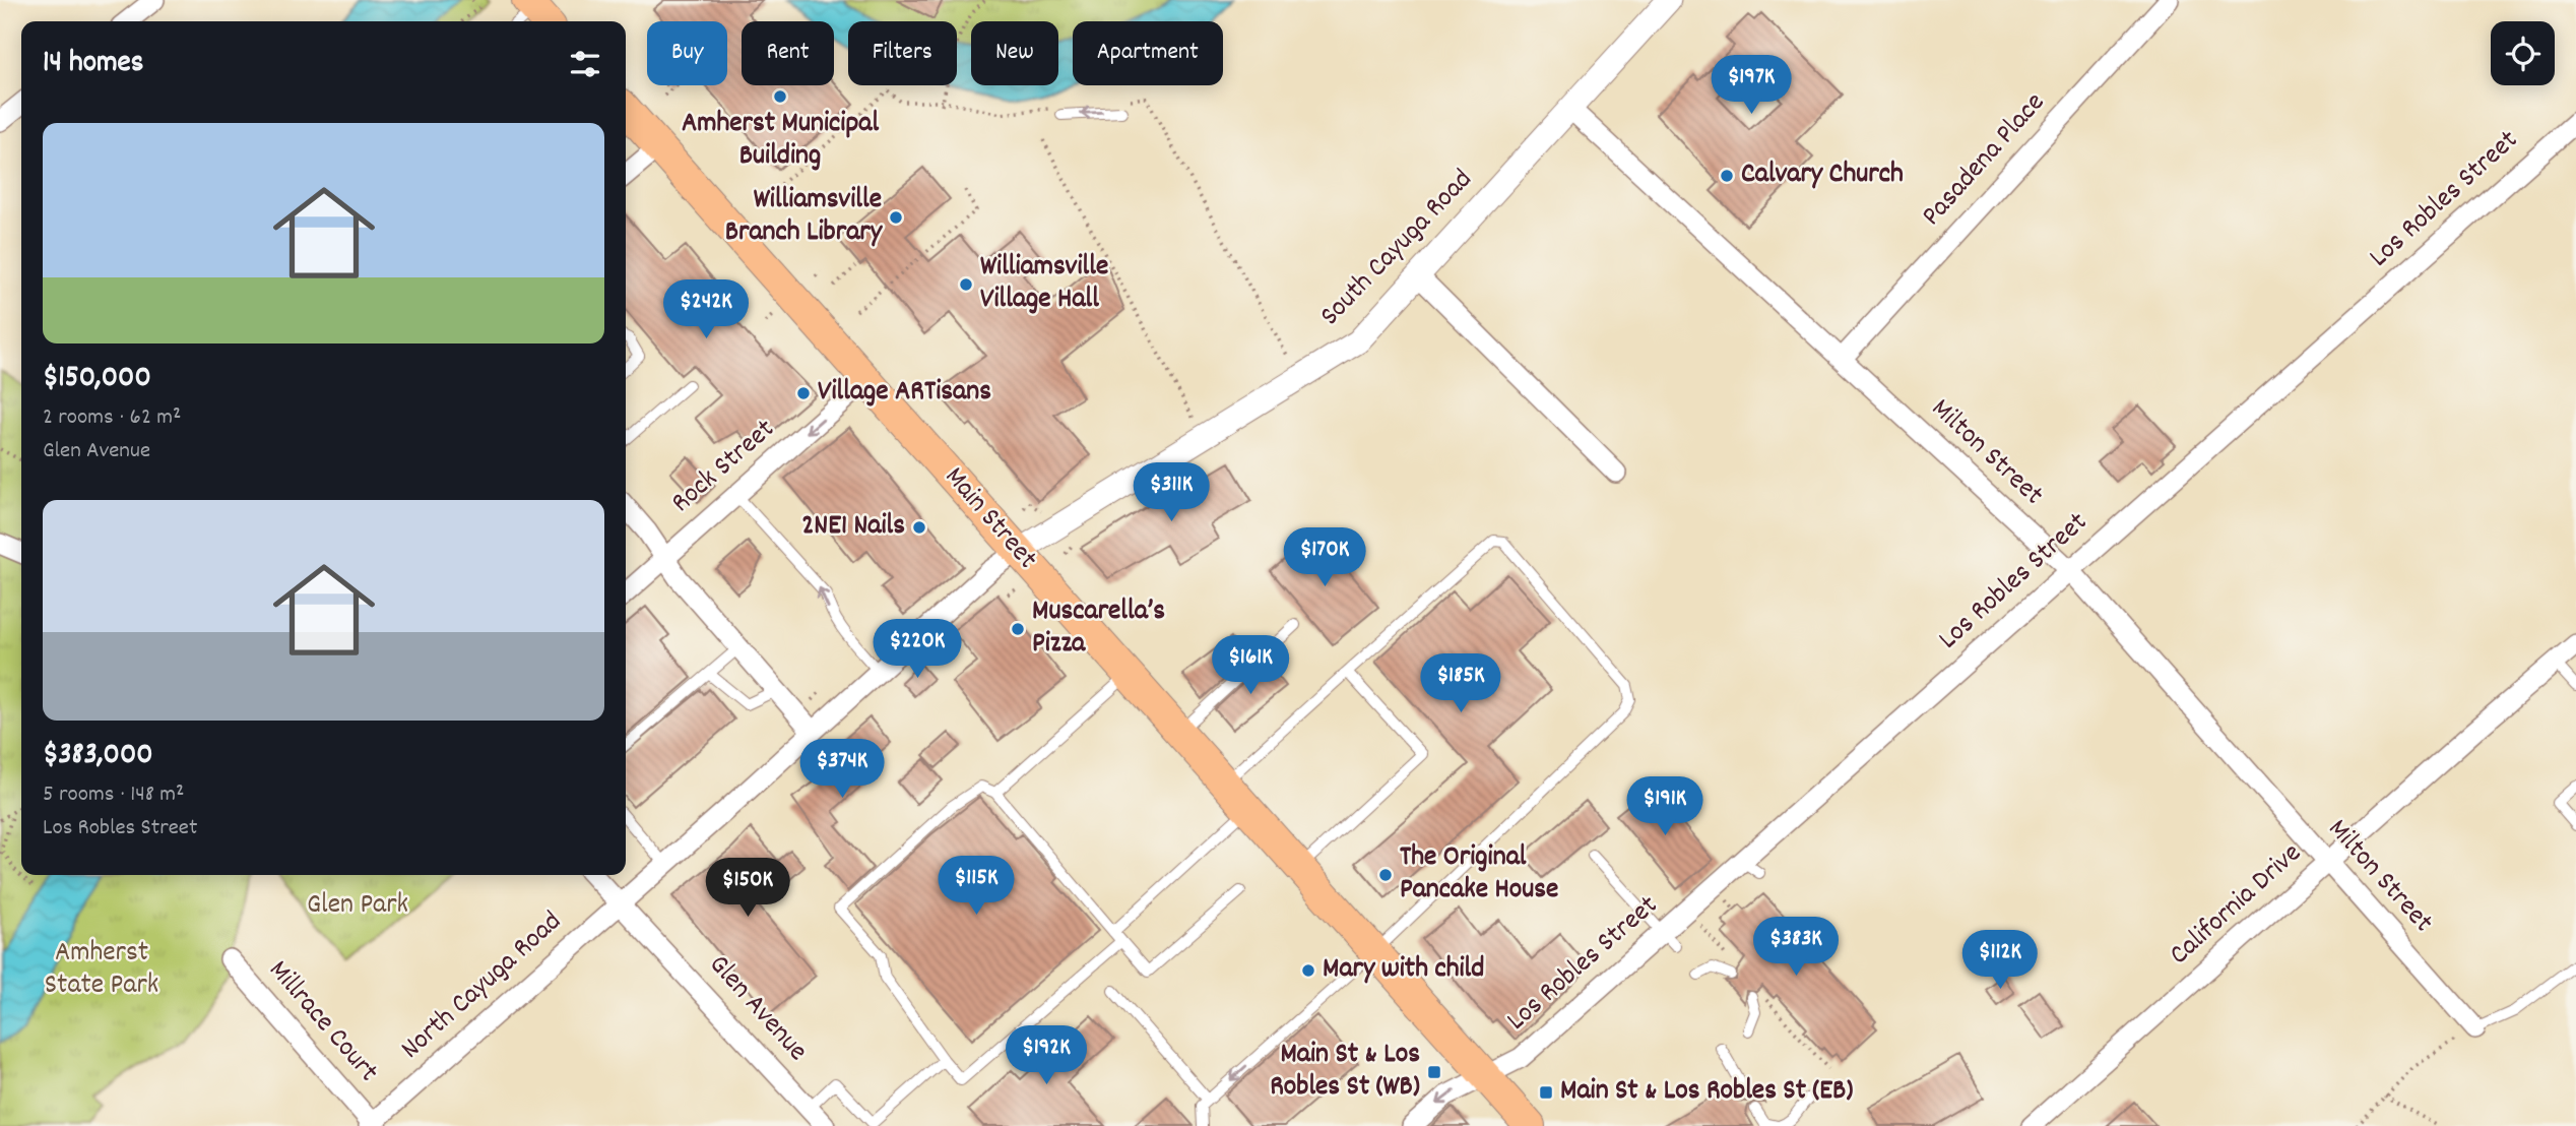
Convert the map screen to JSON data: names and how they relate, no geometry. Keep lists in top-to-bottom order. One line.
{"streets":{"main road":["Main Street"],"street":["Pasadena Place","Los Robles Street","South Cayuga Road","Milton Street","Rock Street","California Drive","North Cayuga Road","Glen Avenue","Millrace Court"]},"crossings":[["Pasadena Place","Milton Street"],["Los Robles Street","Milton Street"],["Los Robles Street","Main Street"],["South Cayuga Road","Milton Street"],["South Cayuga Road","Main Street"],["South Cayuga Road","North Cayuga Road"],["Milton Street","California Drive"],["Rock Street","Main Street"],["Main Street","North Cayuga Road"],["North Cayuga Road","Glen Avenue"],["North Cayuga Road","Millrace Court"]],"one_way":["Rock Street"],"parks":["Glen Park","Amherst State Park"],"places":{"other":["Amherst Municipal Building","Calvary Church","Williamsville Branch Library","Williamsville Village Hall","Village ARTisans","2NE1 Nails","Muscarella’s Pizza","The Original Pancake House","Mary with child"],"transit":["Main St & Los Robles St (WB)","Main St & Los Robles St (EB)"]},"page":{"chip":["Buy","Rent","Filters","New","Apartment"],"heading":"14 homes","price":["$197K","$242K","$311K","$170K","$220K","$161K","$185K","$374K","$191K","$115K","$150K","$383K","$112K","$192K"],"list":[{"name":"$150,000","note":"2 rooms · 62 m² · Glen Avenue"},{"name":"$383,000","note":"5 rooms · 148 m² · Los Robles Street"}]}}
